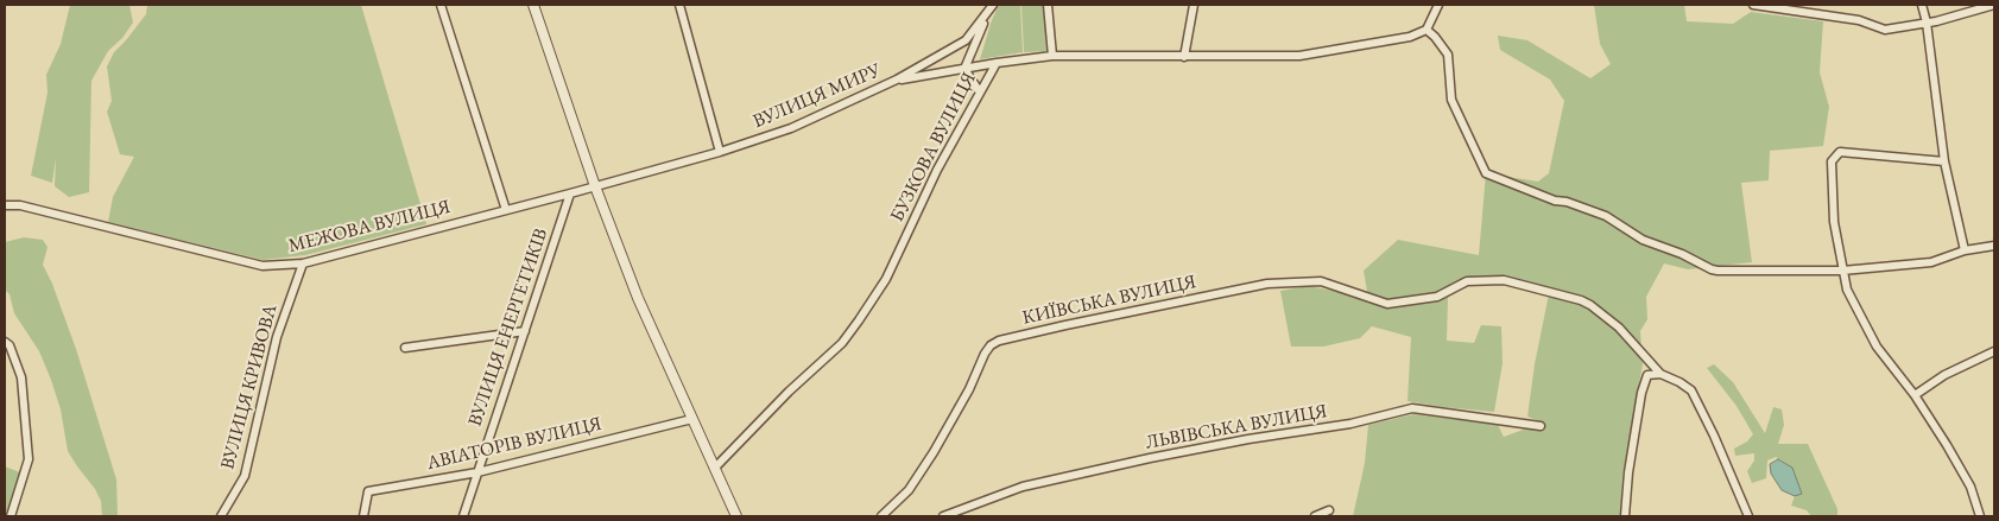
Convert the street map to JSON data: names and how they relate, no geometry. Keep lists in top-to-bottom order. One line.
{"streets":{"street":["ВУЛИЦЯ МИРУ","БУЗКОВА ВУЛИЦЯ","МЕЖОВА ВУЛИЦЯ","КИЇВСЬКА ВУЛИЦЯ","ВУЛИЦЯ ЕНЕРГЕТИКІВ","ВУЛИЦЯ КРИВОВА","ЛЬВІВСЬКА ВУЛИЦЯ","АВІАТОРІВ ВУЛИЦЯ"]},"crossings":[["ВУЛИЦЯ МИРУ","МЕЖОВА ВУЛИЦЯ"],["МЕЖОВА ВУЛИЦЯ","ВУЛИЦЯ ЕНЕРГЕТИКІВ"],["МЕЖОВА ВУЛИЦЯ","ВУЛИЦЯ КРИВОВА"],["ВУЛИЦЯ ЕНЕРГЕТИКІВ","АВІАТОРІВ ВУЛИЦЯ"]]}
